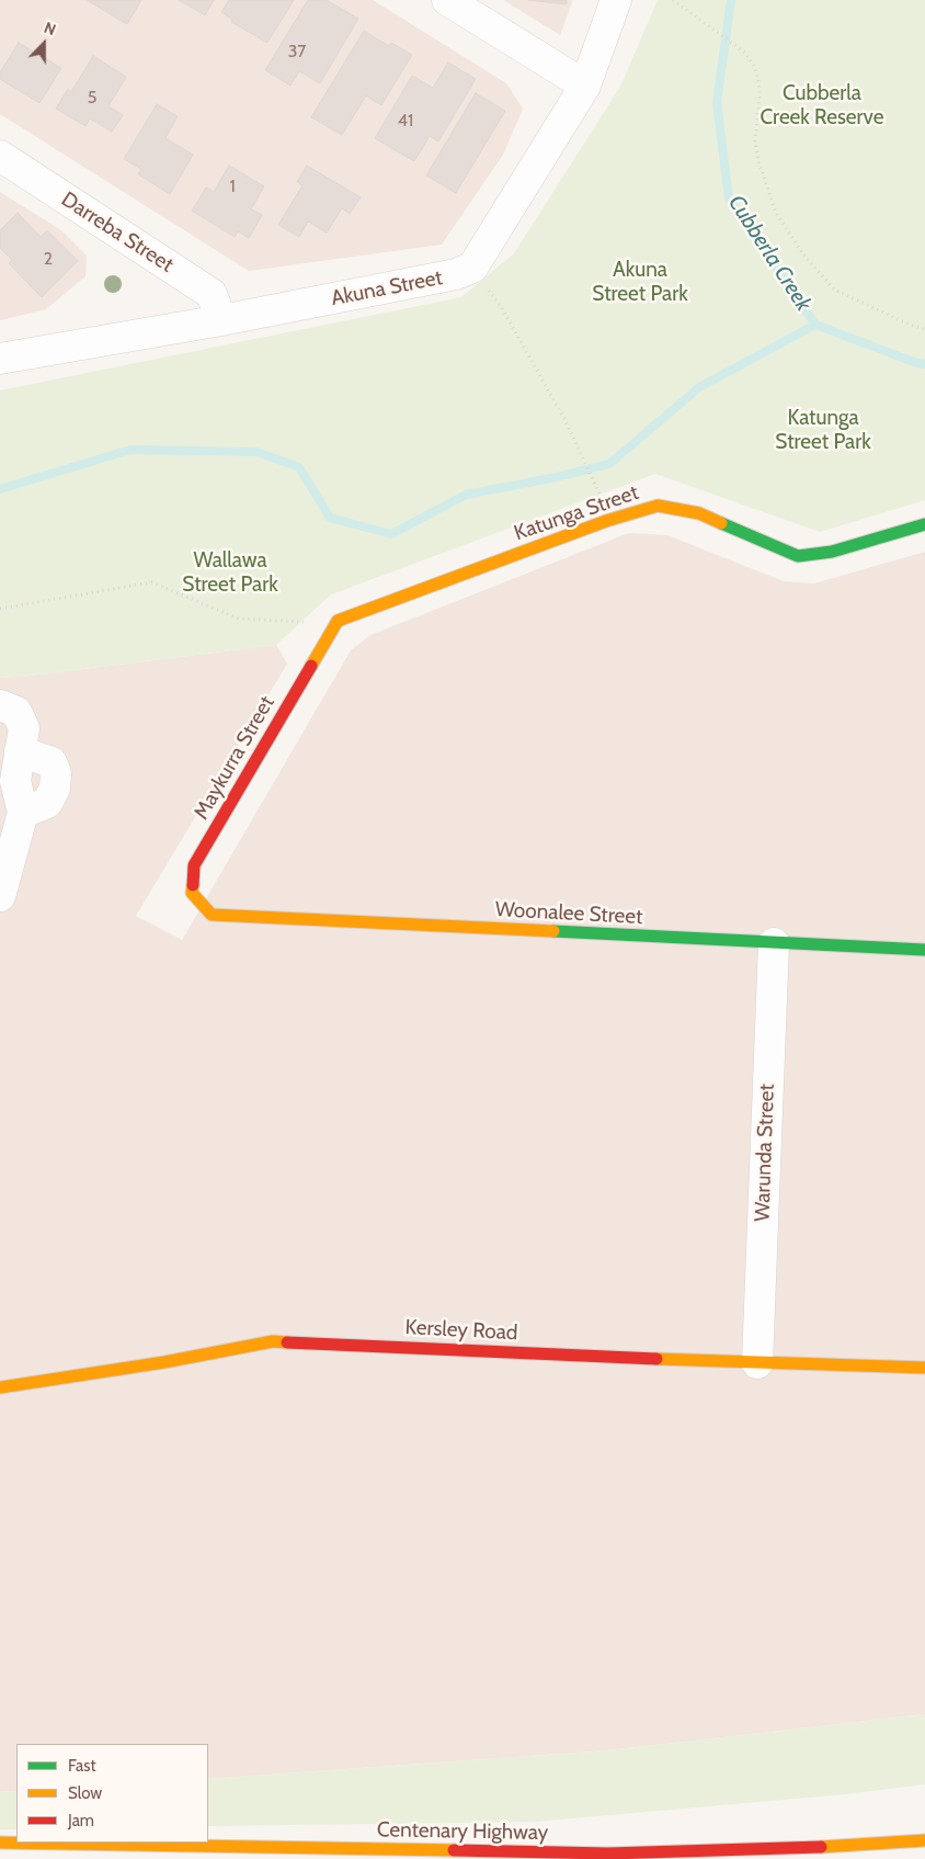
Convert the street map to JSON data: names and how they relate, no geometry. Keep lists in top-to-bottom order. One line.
{"streets":{"main road":["Katunga Street","Maykurra Street","Woonalee Street","Kersley Road","Centenary Highway"],"street":["Darreba Street","Akuna Street","Warunda Street"]},"crossings":[["Darreba Street","Akuna Street"],["Katunga Street","Maykurra Street"],["Maykurra Street","Woonalee Street"],["Woonalee Street","Warunda Street"],["Warunda Street","Kersley Road"]],"water":["Cubberla Creek"],"parks":["Cubberla Creek Reserve","Akuna Street Park","Katunga Street Park","Wallawa Street Park"],"house_numbers":["37","5","41","1","2"],"legend":["Fast","Slow","Jam"],"north":"top"}
